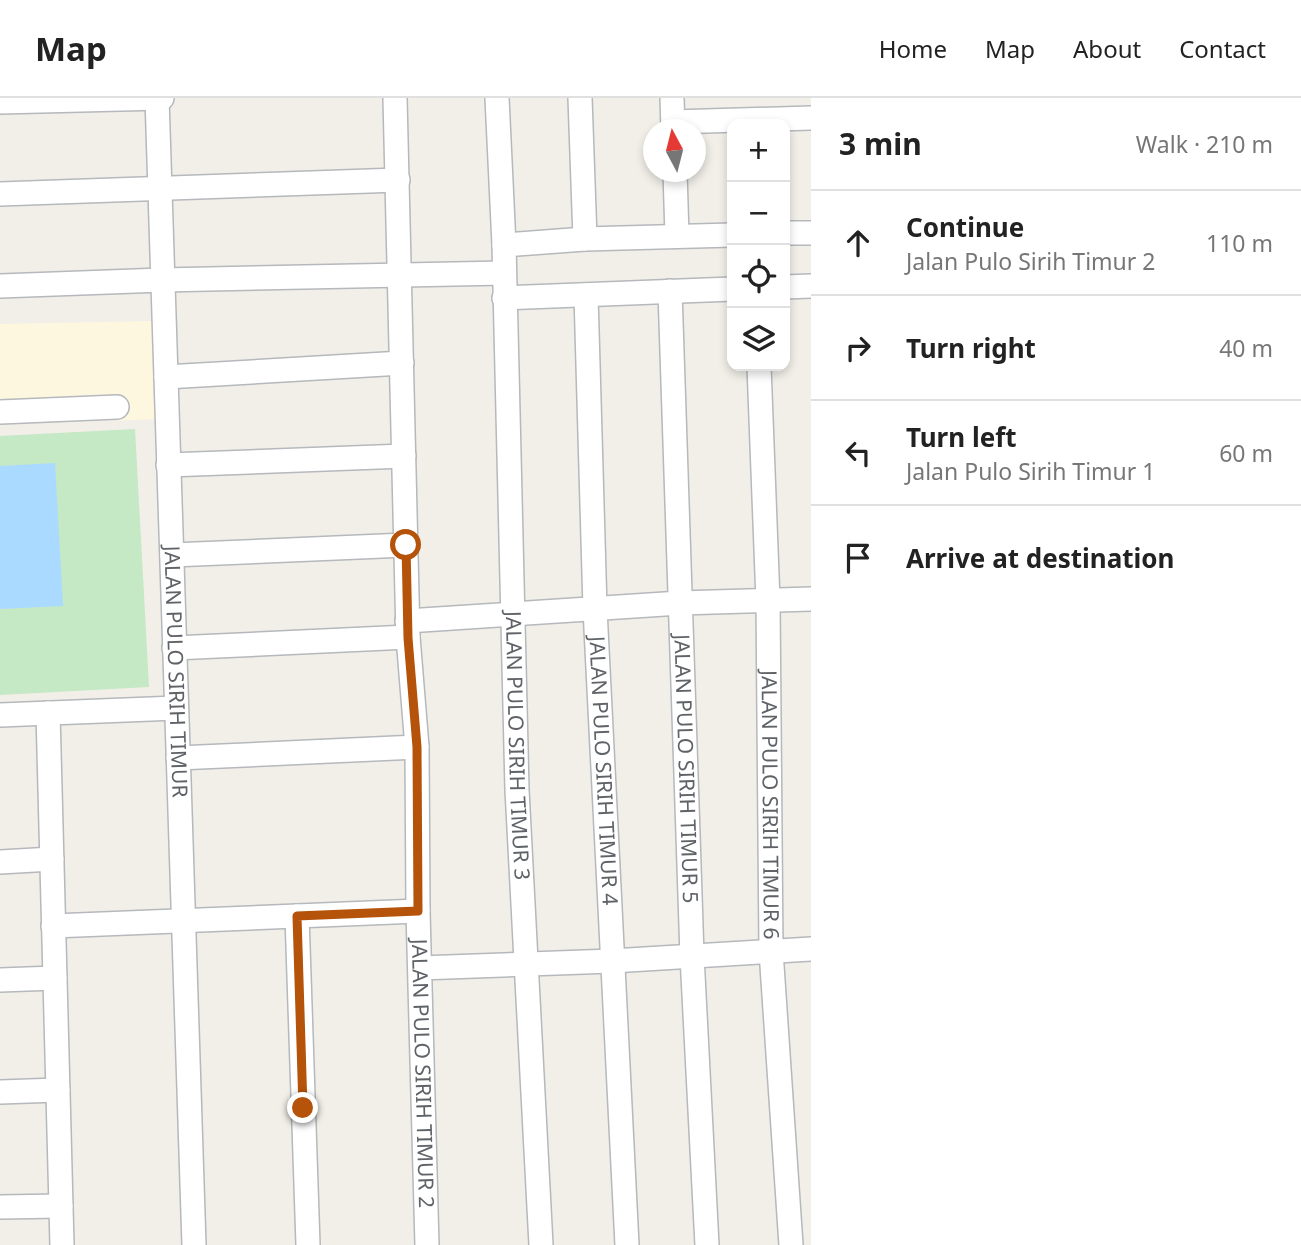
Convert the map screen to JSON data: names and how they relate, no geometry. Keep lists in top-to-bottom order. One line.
{"streets":{"street":["JALAN PULO SIRIH TIMUR","JALAN PULO SIRIH TIMUR 3","JALAN PULO SIRIH TIMUR 5","JALAN PULO SIRIH TIMUR 4","JALAN PULO SIRIH TIMUR 6","JALAN PULO SIRIH TIMUR 2"]},"north":"top","page":{"header":"Map","nav":["Home","Map","About","Contact"],"heading":["3 min","Walk · 210 m"],"map_buttons":["+","−"],"list":[["Continue","Jalan Pulo Sirih Timur 2","110 m"],["Turn right","40 m"],["Turn left","Jalan Pulo Sirih Timur 1","60 m"],"Arrive at destination"]}}
